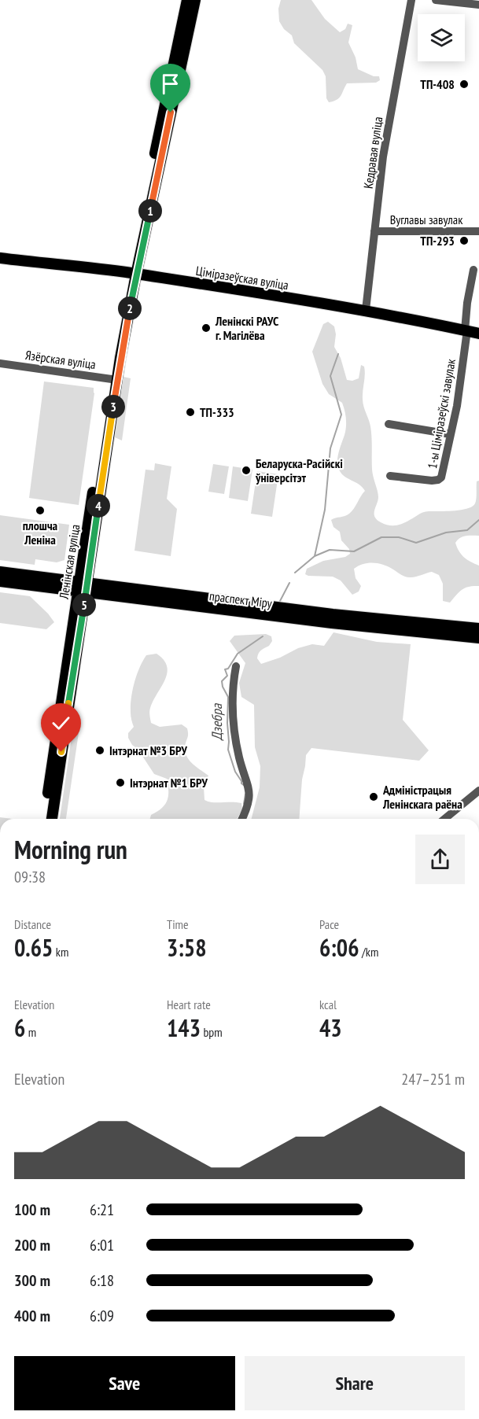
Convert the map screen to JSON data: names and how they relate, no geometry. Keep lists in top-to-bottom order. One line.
{"streets":{"main road":["Ціміразеўская вуліца","Ленінская вуліца","праспект Міру"],"street":["Кедравая вуліца","Вуглавы завулак","Язёрская вуліца","1-ы Ціміразеўскі завулак"]},"crossings":[["Кедравая вуліца","Вуглавы завулак"],["Кедравая вуліца","Ціміразеўская вуліца"],["Ціміразеўская вуліца","1-ы Ціміразеўскі завулак"],["Ціміразеўская вуліца","Ленінская вуліца"],["Язёрская вуліца","Ленінская вуліца"],["Ленінская вуліца","праспект Міру"]],"water":["Дзебра"],"places":["ТП-408","ТП-293","Ленінскі РАУС г. Магілёва","ТП-333","Беларуска-Расійскі ўніверсітэт","плошча Леніна","Інтэрнат №3 БРУ","Інтэрнат №1 БРУ","Адміністрацыя Ленінскага раёна"],"page":{"pins":["1","2","3","4","5"],"heading":["Morning run","09:38"],"stats":[["Distance","0.65 km"],["Time","3:58"],["Pace","6:06 /km"],["Elevation","6 m"],["Heart rate","143 bpm"],["kcal","43"]],"chart":["Elevation","247–251 m"],"list":[{"name":"100 m","note":"6:21"},{"name":"200 m","note":"6:01"},{"name":"300 m","note":"6:18"},{"name":"400 m","note":"6:09"}],"buttons":["Save","Share"]}}
